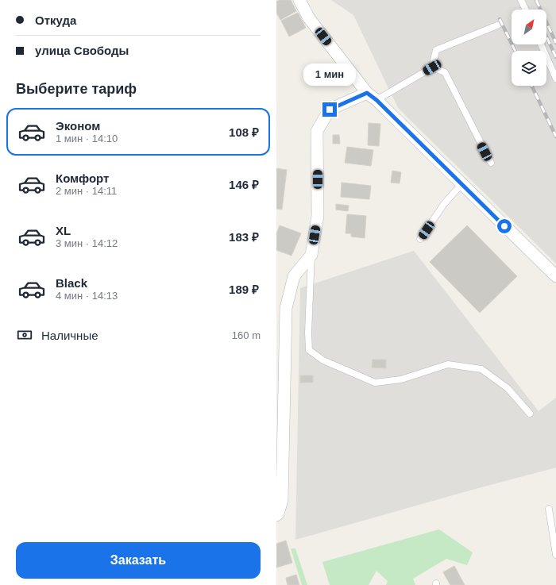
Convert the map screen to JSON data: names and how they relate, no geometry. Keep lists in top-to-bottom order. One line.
{"north":"top right","page":{"banner":["Откуда","улица Свободы"],"bubble":"1 мин","heading":"Выберите тариф","list":[{"name":"Эконом","note":"1 мин · 14:10","value":"108 ₽"},{"name":"Комфорт","note":"2 мин · 14:11","value":"146 ₽"},{"name":"XL","note":"3 мин · 14:12","value":"183 ₽"},{"name":"Black","note":"4 мин · 14:13","value":"189 ₽"}],"pay":["Наличные","160 m"],"buttons":"Заказать"}}
